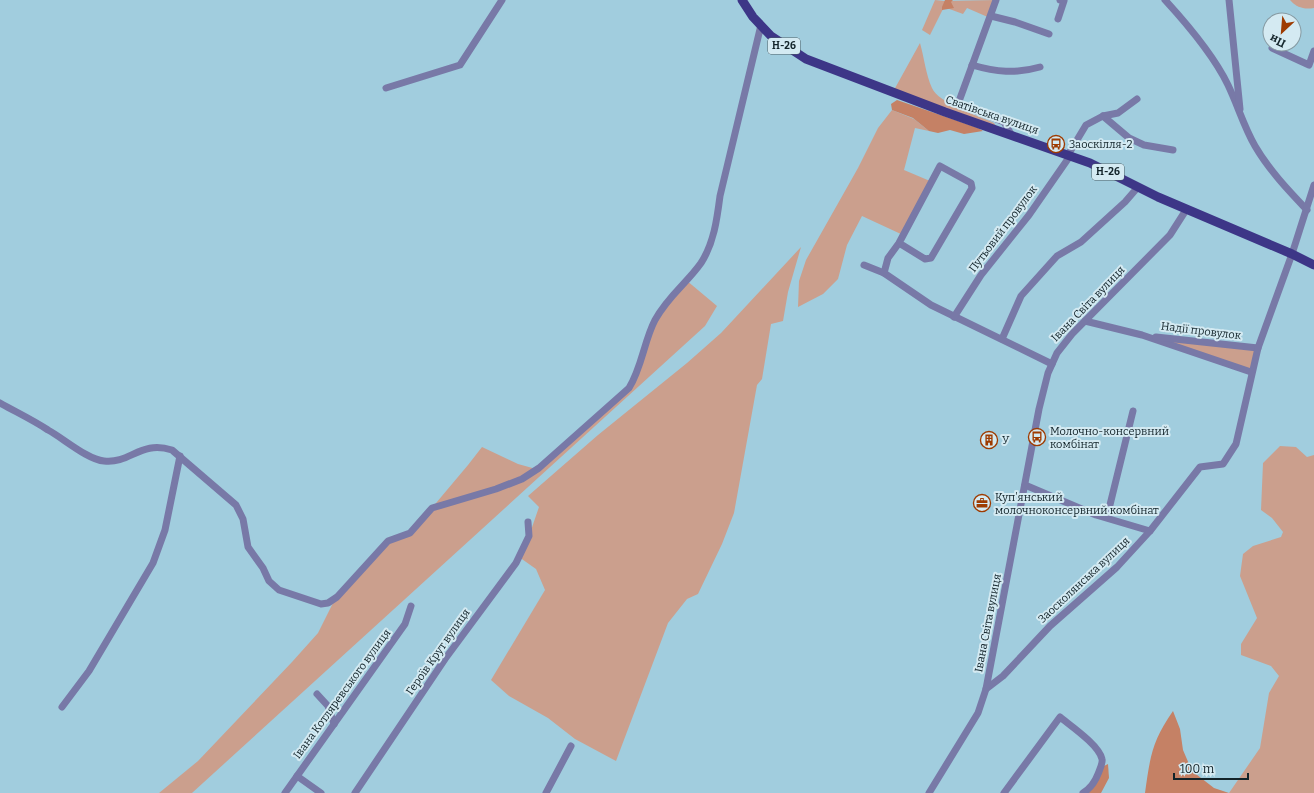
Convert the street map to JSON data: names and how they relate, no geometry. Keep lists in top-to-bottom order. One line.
{"streets":{"main road":["Н-26","Сватівська вулиця"],"street":["Путьовий провулок","Івана Світа вулиця","Надії провулок","Заосколянська вулиця","Героїв Крут вулиця","Івана Котляревського вулиця"]},"crossings":[["Сватівська вулиця","Путьовий провулок"],["Сватівська вулиця","Івана Світа вулиця"],["Сватівська вулиця","Заосколянська вулиця"],["Івана Світа вулиця","Надії провулок"],["Івана Світа вулиця","Заосколянська вулиця"],["Надії провулок","Заосколянська вулиця"]],"places":{"bus stop":["Заоскілля-2","Молочно-консервний комбінат"],"building":["У"],"office":["Куп'янський молочноконсервний комбінат"]},"scale_bar":"100 m","north":"bottom left"}
